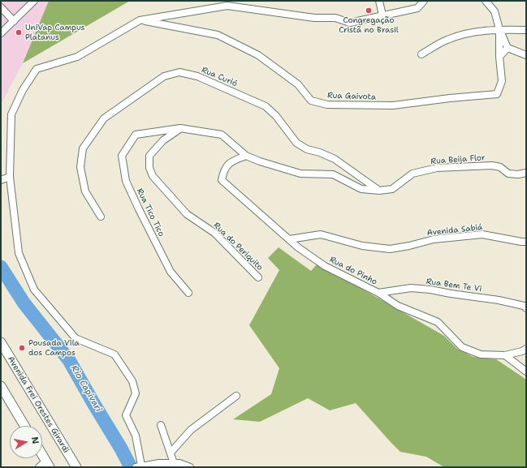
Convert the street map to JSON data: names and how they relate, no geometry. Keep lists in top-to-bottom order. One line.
{"streets":{"main road":["Avenida Frei Orestes Girardi"],"street":["Rua Curió","Rua Gaivota","Rua Beija Flor","Rua Tico Tico","Avenida Sabiá","Rua do Periquito","Rua do Pinho","Rua Bem Te Vi"]},"crossings":[["Rua Curió","Rua Beija Flor"],["Rua Beija Flor","Rua Tico Tico"],["Rua Beija Flor","Rua do Periquito"],["Rua Beija Flor","Rua do Pinho"],["Avenida Sabiá","Rua do Pinho"],["Rua do Pinho","Rua Bem Te Vi"]],"water":["Rio Capivari"],"places":["Congregação Cristã no Brasil","UniVap Campus Platanus","Pousada Vila dos Campos"],"north":"right"}
